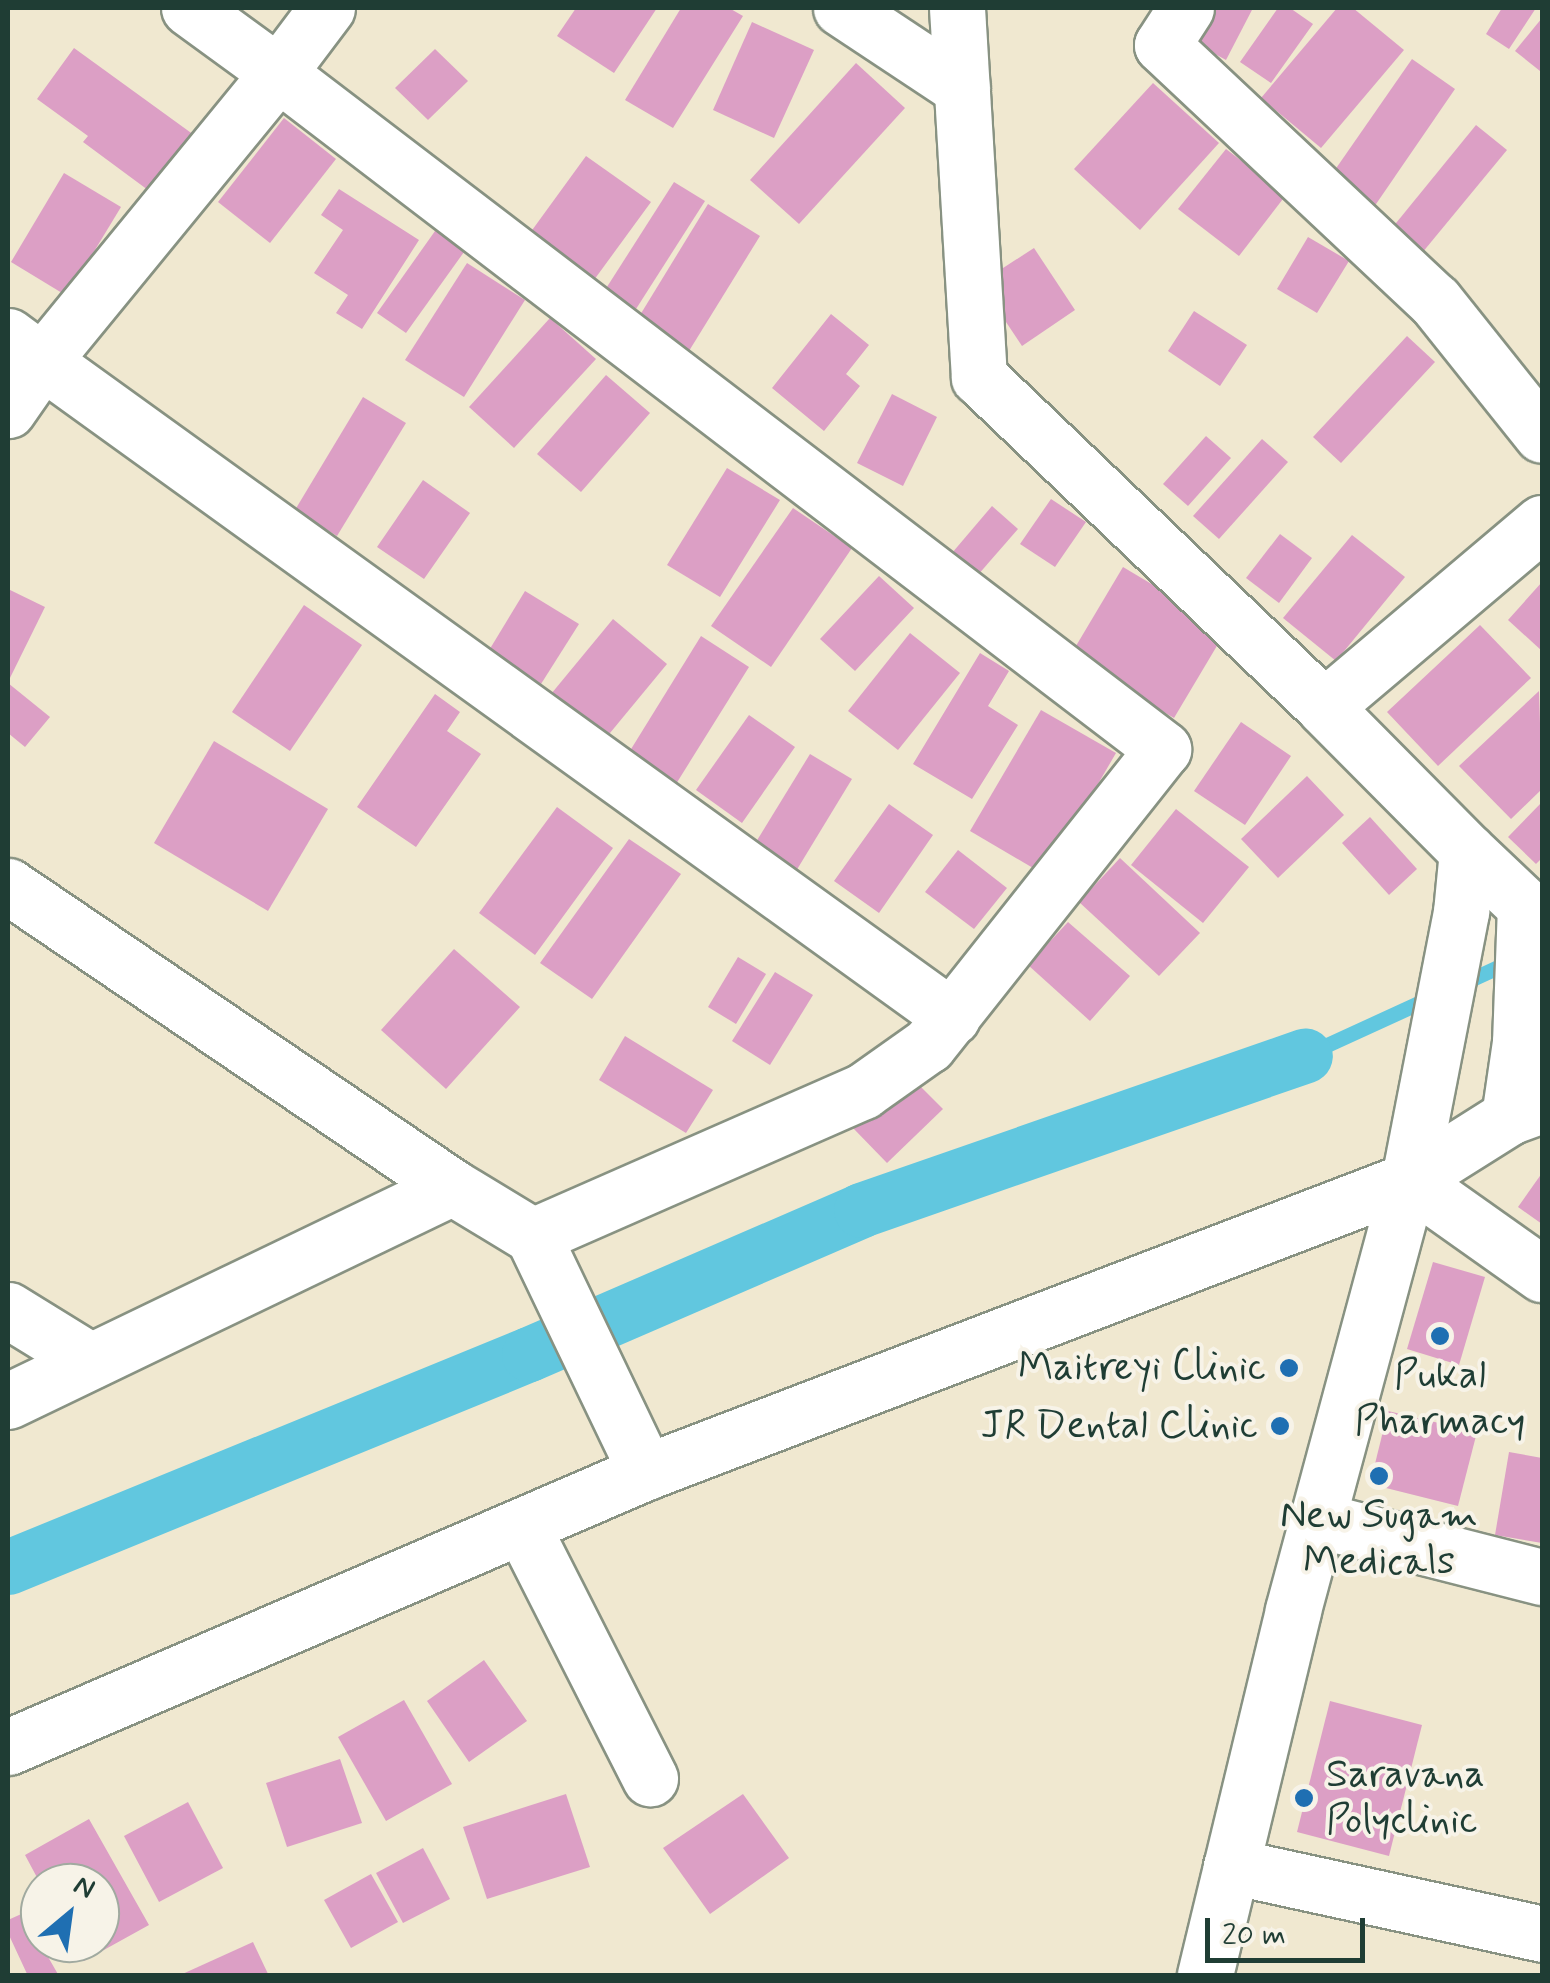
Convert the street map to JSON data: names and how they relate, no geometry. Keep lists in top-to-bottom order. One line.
{"places":["Pukal Pharmacy","Maitreyi Clinic","JR Dental Clinic","New Sugam Medicals","Saravana Polyclinic"],"scale_bar":"20 m","north":"top right"}
